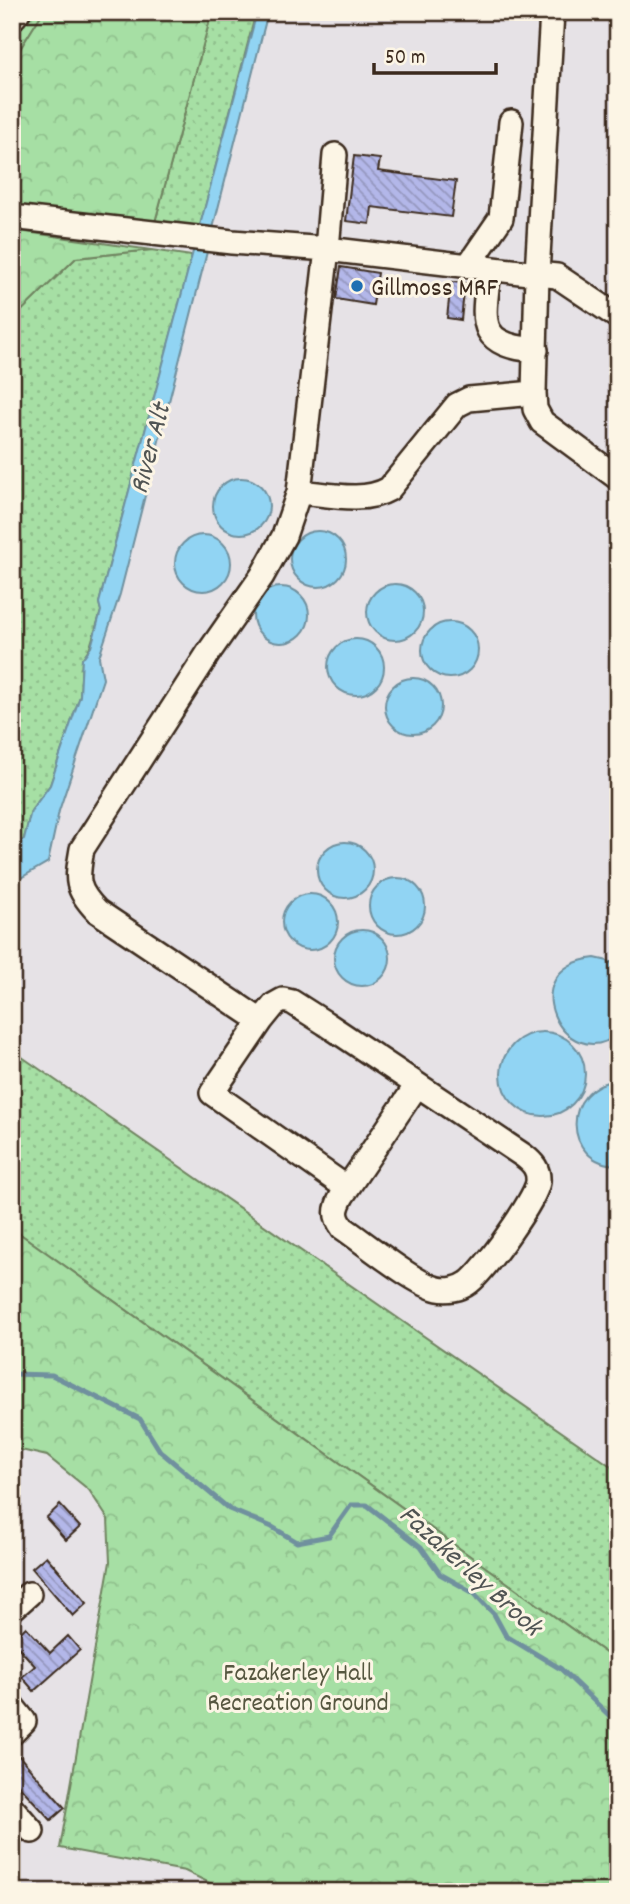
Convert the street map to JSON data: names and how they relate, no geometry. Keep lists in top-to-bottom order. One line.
{"water":["River Alt","Fazakerley Brook"],"parks":["Fazakerley Hall Recreation Ground"],"places":["Gillmoss MRF"],"scale_bar":"50 m"}
